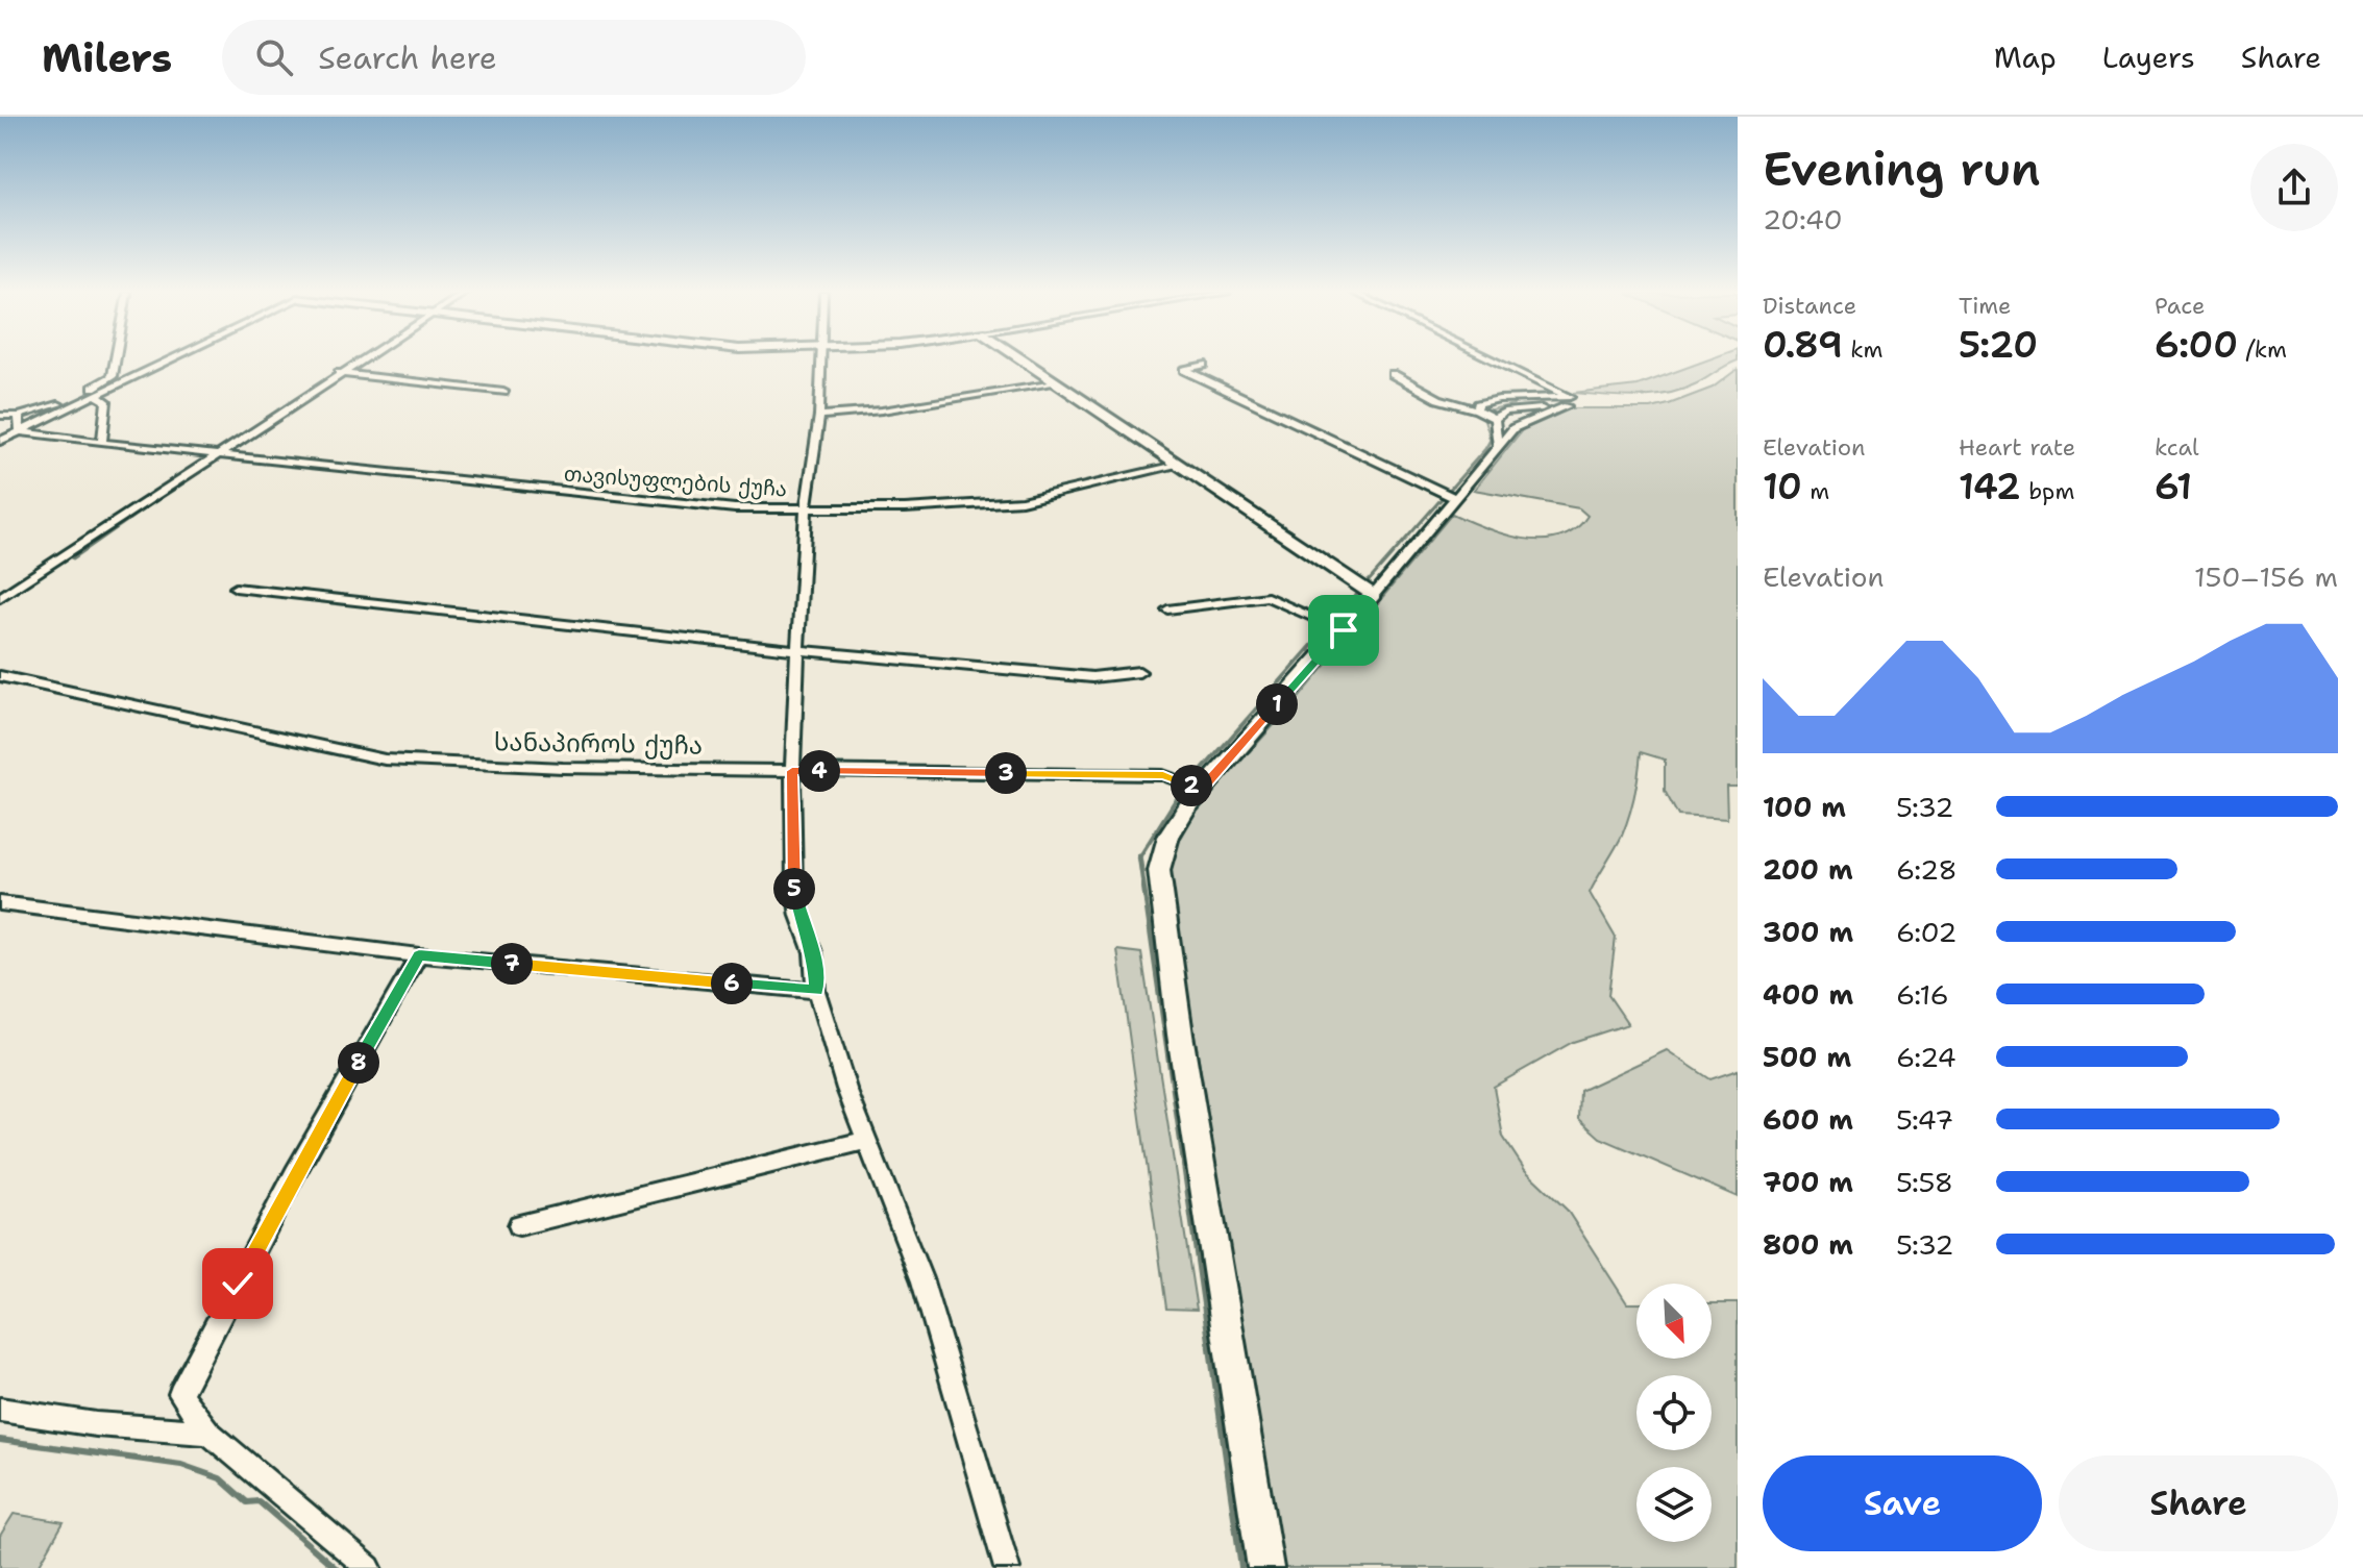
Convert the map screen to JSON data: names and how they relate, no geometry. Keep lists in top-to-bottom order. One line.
{"streets":{"street":["თავისუფლების ქუჩა","სანაპიროს ქუჩა"]},"north":"bottom right","page":{"header":"Milers","search":"Search here","nav":["Map","Layers","Share"],"heading":["Evening run","20:40"],"stats":[["Distance","0.89 km"],["Time","5:20"],["Pace","6:00 /km"],["Elevation","10 m"],["Heart rate","142 bpm"],["kcal","61"]],"chart":["Elevation","150–156 m"],"pins":["1","4","3","2","5","7","6","8"],"list":[{"name":"100 m","note":"5:32"},{"name":"200 m","note":"6:28"},{"name":"300 m","note":"6:02"},{"name":"400 m","note":"6:16"},{"name":"500 m","note":"6:24"},{"name":"600 m","note":"5:47"},{"name":"700 m","note":"5:58"},{"name":"800 m","note":"5:32"}],"buttons":["Save","Share"]}}
